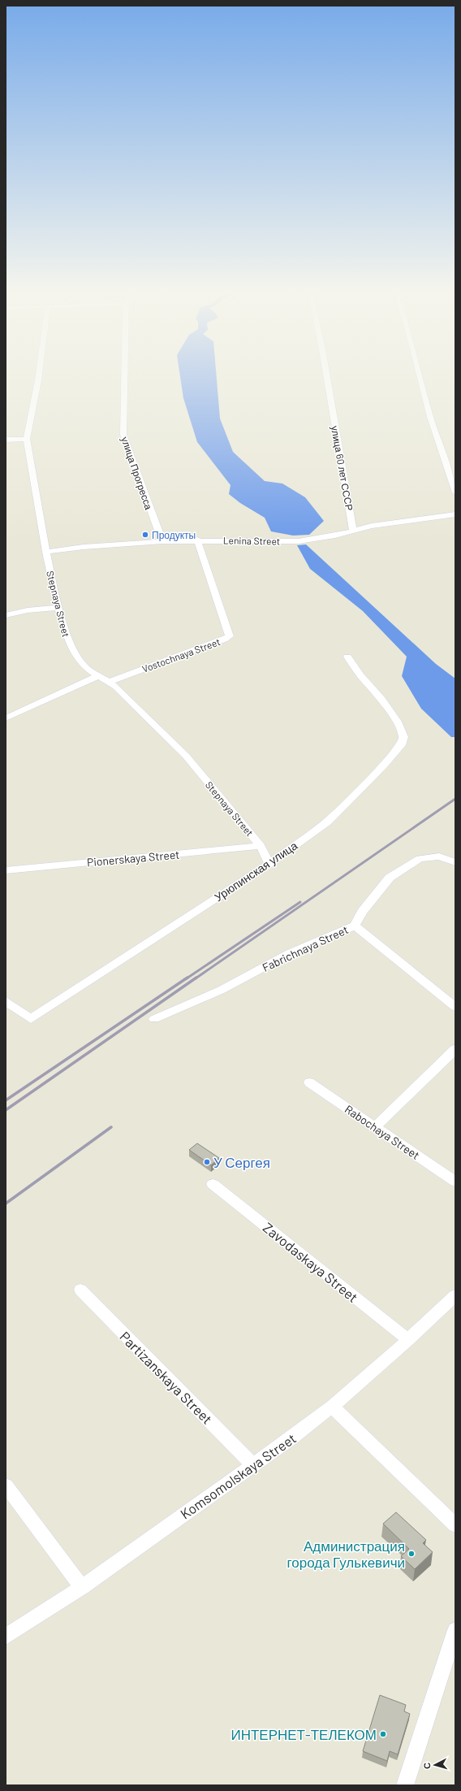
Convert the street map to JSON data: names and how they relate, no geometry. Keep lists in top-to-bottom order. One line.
{"streets":{"street":["улица 60 лет СССР","улица Прогресса","Lenina Street","Stepnaya Street","Vostochnaya Street","Pionerskaya Street","Урюпинская улица","Fabrichnaya Street","Rabochaya Street","Zavodaskaya Street","Partizanskaya Street","Komsomolskaya Street"]},"crossings":[["улица 60 лет СССР","Lenina Street"],["улица Прогресса","Lenina Street"],["Lenina Street","Stepnaya Street"],["Lenina Street","Vostochnaya Street"],["Stepnaya Street","Vostochnaya Street"],["Stepnaya Street","Pionerskaya Street"],["Stepnaya Street","Урюпинская улица"],["Zavodaskaya Street","Komsomolskaya Street"],["Partizanskaya Street","Komsomolskaya Street"]],"places":["Продукты","У Сергея","Администрация города Гулькевичи","ИНТЕРНЕТ-ТЕЛЕКОМ"],"north":"left"}
